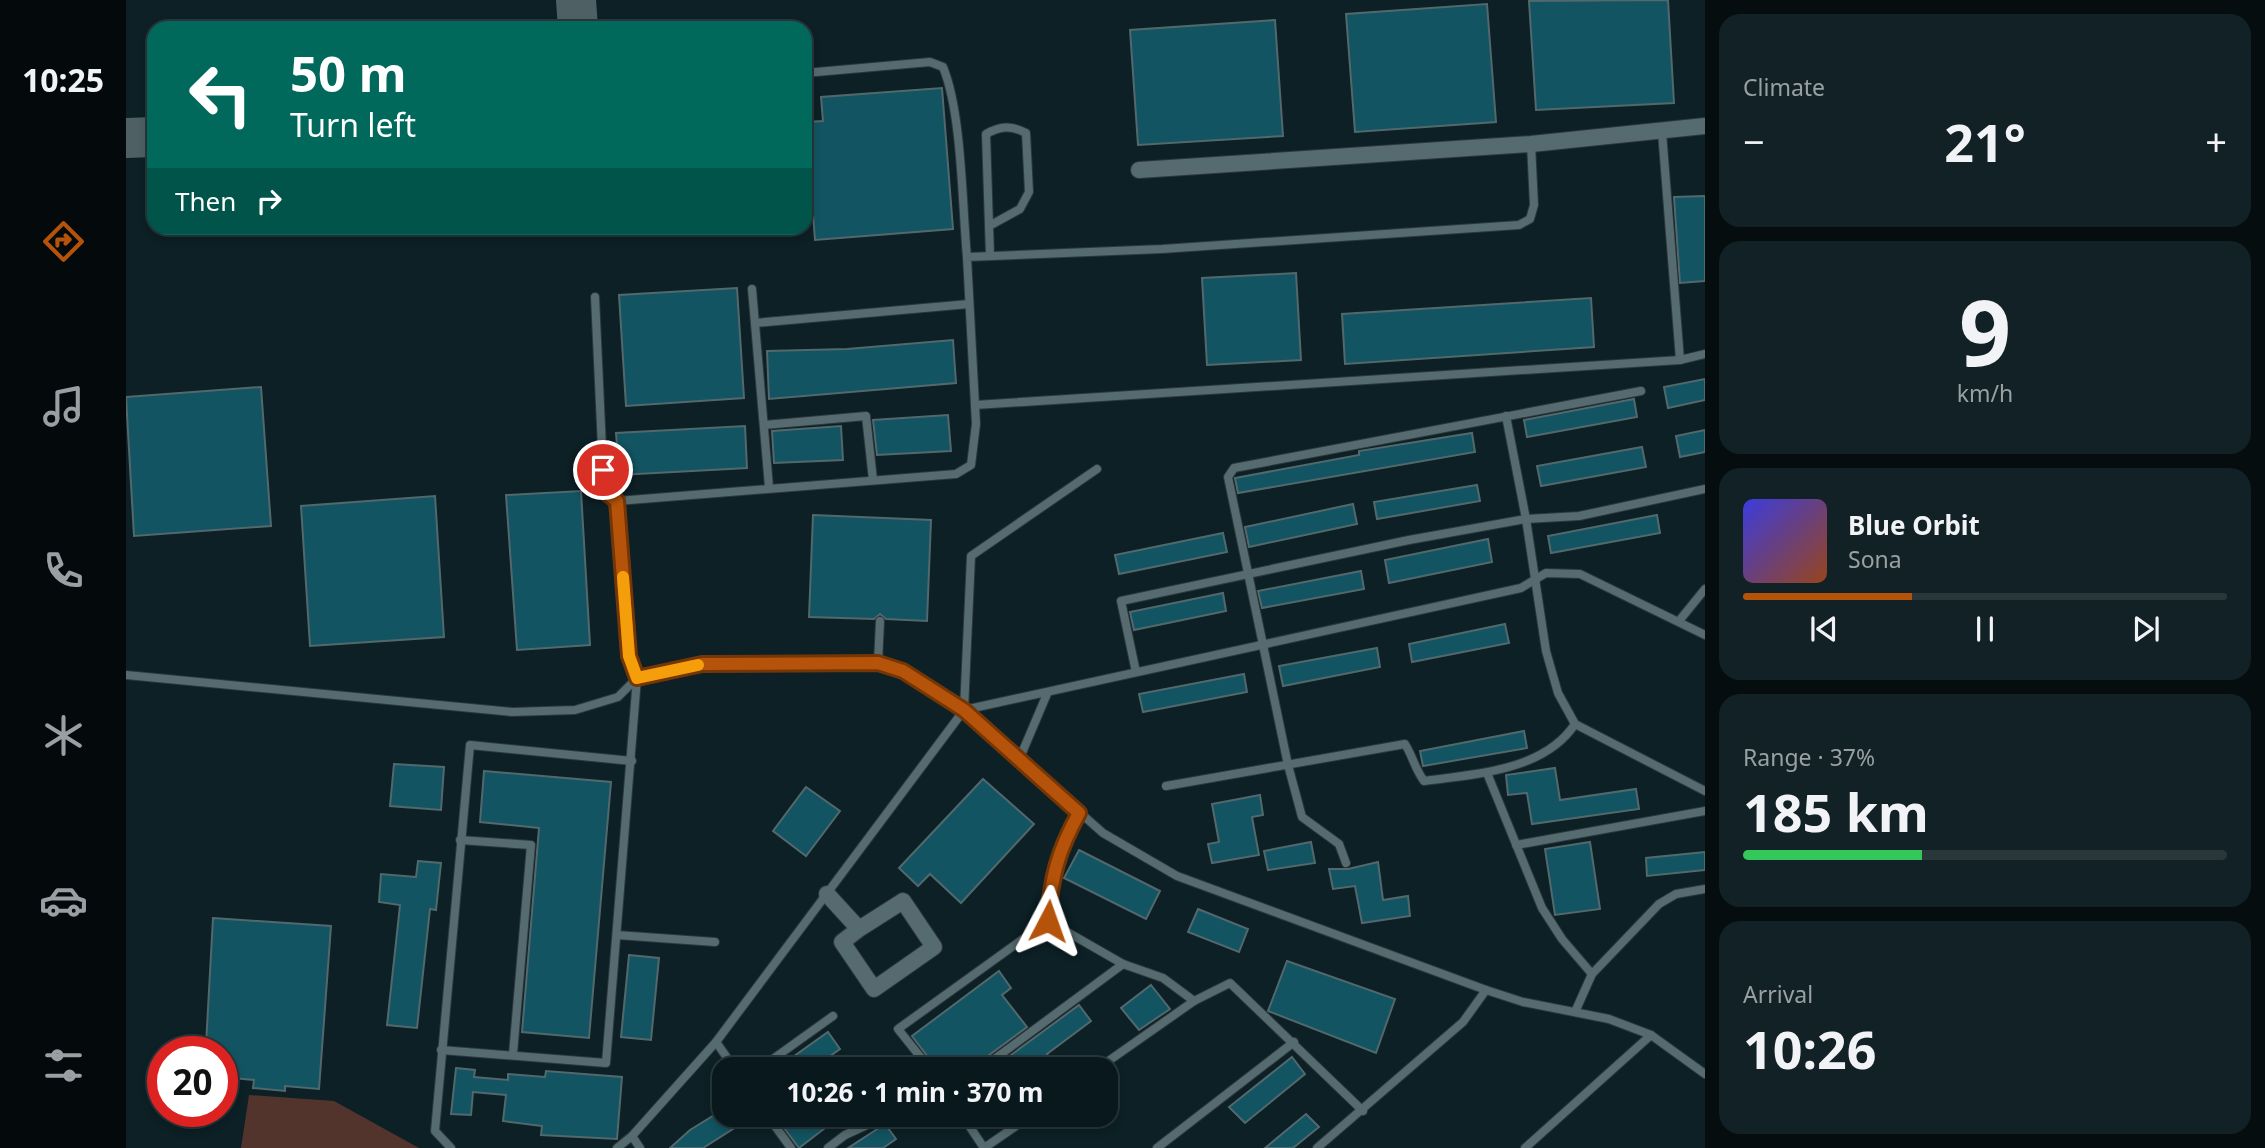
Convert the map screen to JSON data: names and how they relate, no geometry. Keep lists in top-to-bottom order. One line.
{"page":{"tabs":"10:25","tile":["Climate",["9","km/h"],["Range · 37%","185 km"],["Arrival","10:26"]],"turn":["50 m","Turn left"],"heat":["−","21°","+"],"then":"Then","song":["Blue Orbit","Sona"],"limit":"20","trip":"10:26 · 1 min · 370 m"}}
